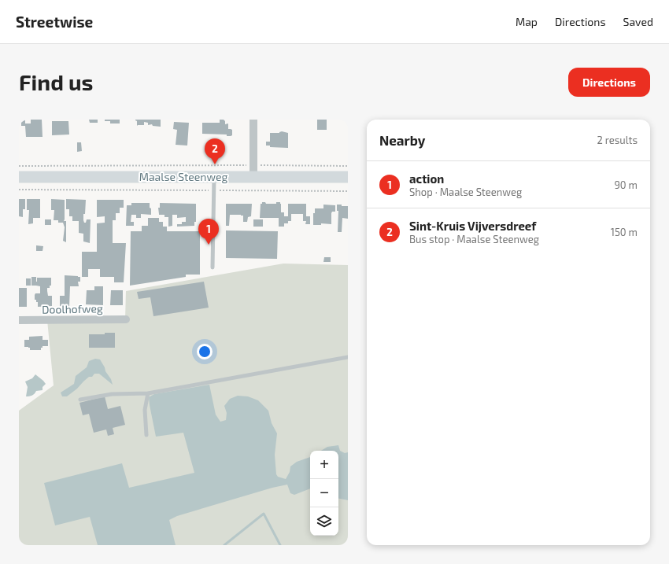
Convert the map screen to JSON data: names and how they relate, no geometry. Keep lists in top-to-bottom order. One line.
{"streets":{"main road":["Maalse Steenweg"],"street":["Doolhofweg"]},"page":{"header":"Streetwise","nav":["Map","Directions","Saved"],"buttons":"Directions","title":"Find us","heading":["Nearby","2 results"],"pins":["2","1"],"list":[{"mark":"1","name":"action","note":"Shop · Maalse Steenweg","value":"90 m"},{"mark":"2","name":"Sint-Kruis Vijversdreef","note":"Bus stop · Maalse Steenweg","value":"150 m"}],"map_buttons":["+","−"]}}
